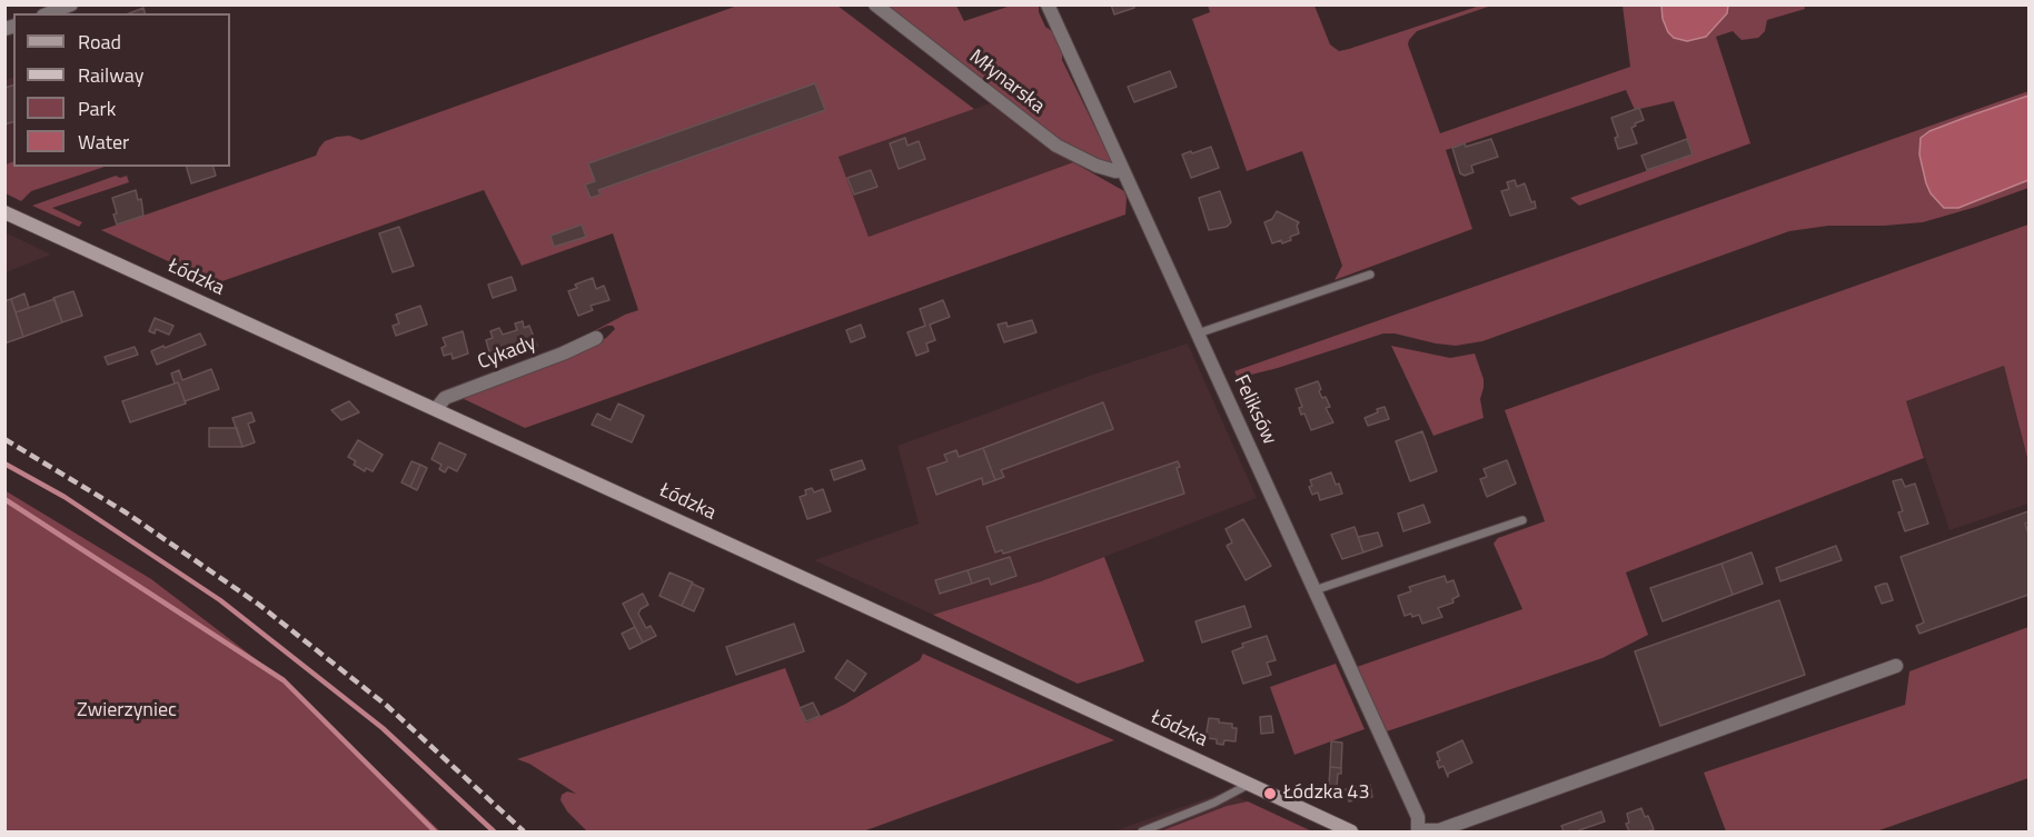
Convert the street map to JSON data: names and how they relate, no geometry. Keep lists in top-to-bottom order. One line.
{"streets":{"main road":["Łódzka"],"street":["Młynarska","Cykady","Feliksów"]},"crossings":[["Młynarska","Feliksów"],["Łódzka","Cykady"]],"parks":["Zwierzyniec"],"places":["Łódzka 43"],"legend":["Road","Railway","Park","Water"]}
